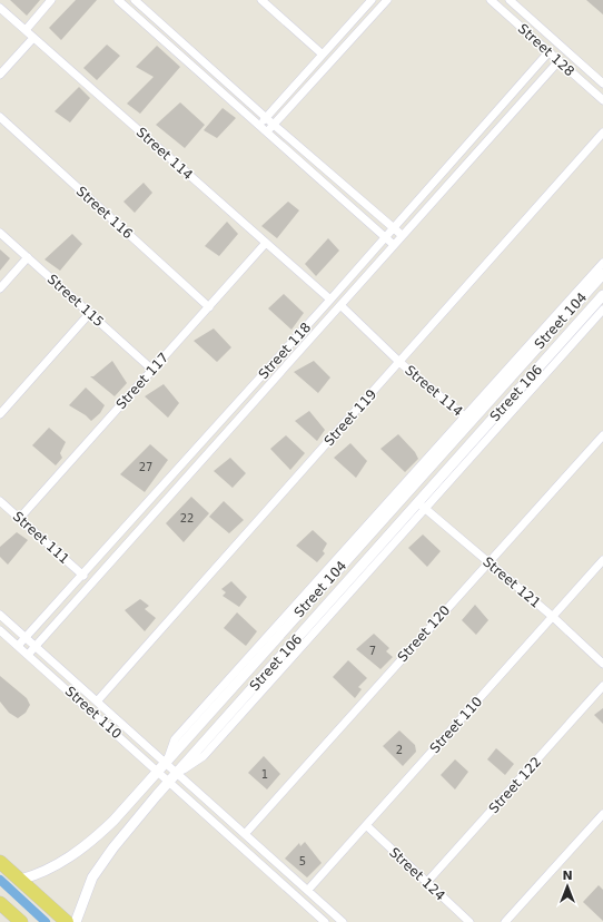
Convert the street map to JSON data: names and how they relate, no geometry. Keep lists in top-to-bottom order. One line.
{"streets":{"street":["Street 128","Street 114","Street 116","Street 115","Street 104","Street 118","Street 117","Street 106","Street 119","Street 111","Street 121","Street 120","Street 110","Street 122","Street 124"]},"crossings":[["Street 128","Street 118"],["Street 114","Street 104"],["Street 114","Street 118"],["Street 114","Street 117"],["Street 114","Street 119"],["Street 116","Street 117"],["Street 115","Street 117"],["Street 104","Street 110"],["Street 118","Street 111"],["Street 118","Street 110"],["Street 117","Street 111"],["Street 106","Street 121"],["Street 106","Street 110"],["Street 119","Street 110"],["Street 121","Street 120"],["Street 121","Street 110"],["Street 120","Street 110"],["Street 110","Street 124"],["Street 122","Street 124"]],"house_numbers":["27","22","7","2","1","5"],"north":"top"}
